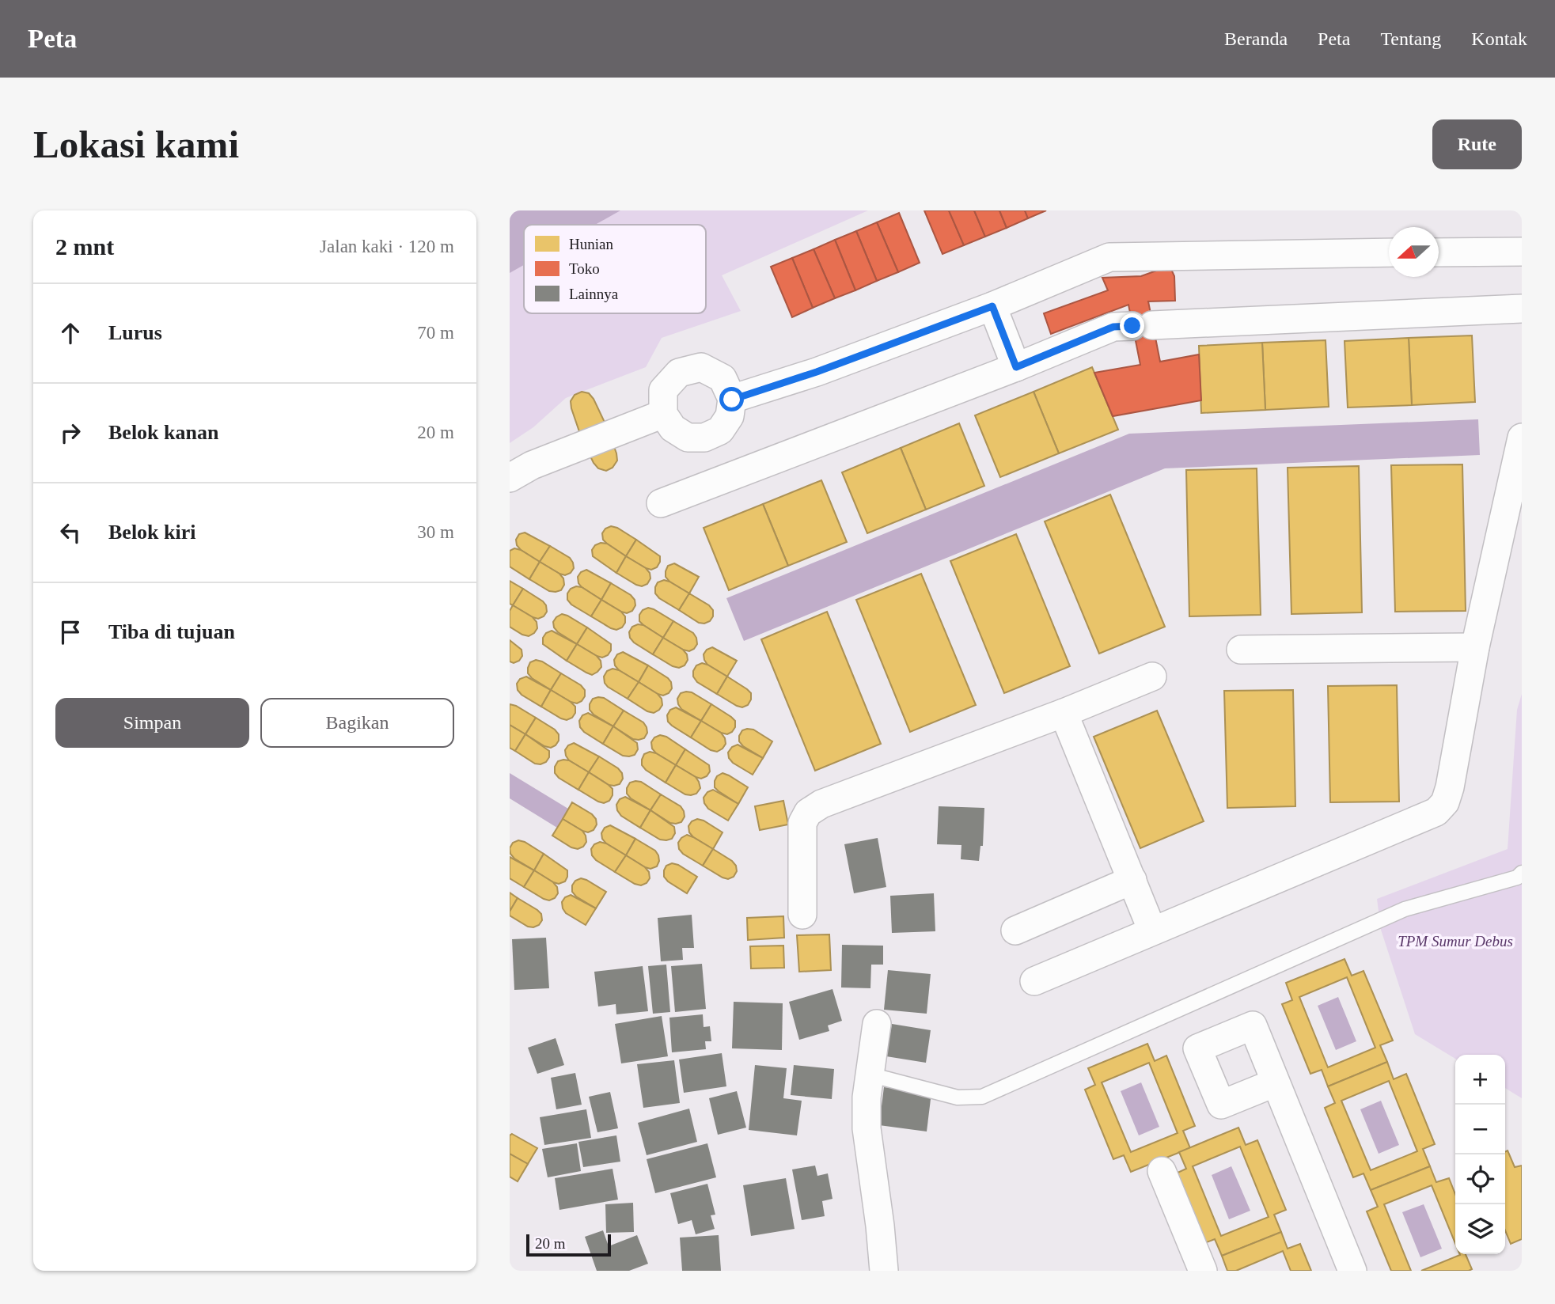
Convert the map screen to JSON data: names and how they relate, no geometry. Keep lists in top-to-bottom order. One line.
{"parks":["TPM Sumur Debus"],"legend":["Hunian","Toko","Lainnya"],"scale_bar":"20 m","north":"left","page":{"header":"Peta","nav":["Beranda","Peta","Tentang","Kontak"],"buttons":["Rute",["Simpan","Bagikan"]],"title":"Lokasi kami","heading":["2 mnt","Jalan kaki · 120 m"],"list":[["Lurus","70 m"],["Belok kanan","20 m"],["Belok kiri","30 m"],"Tiba di tujuan"],"map_buttons":["+","−"],"scale":"20 m"}}
